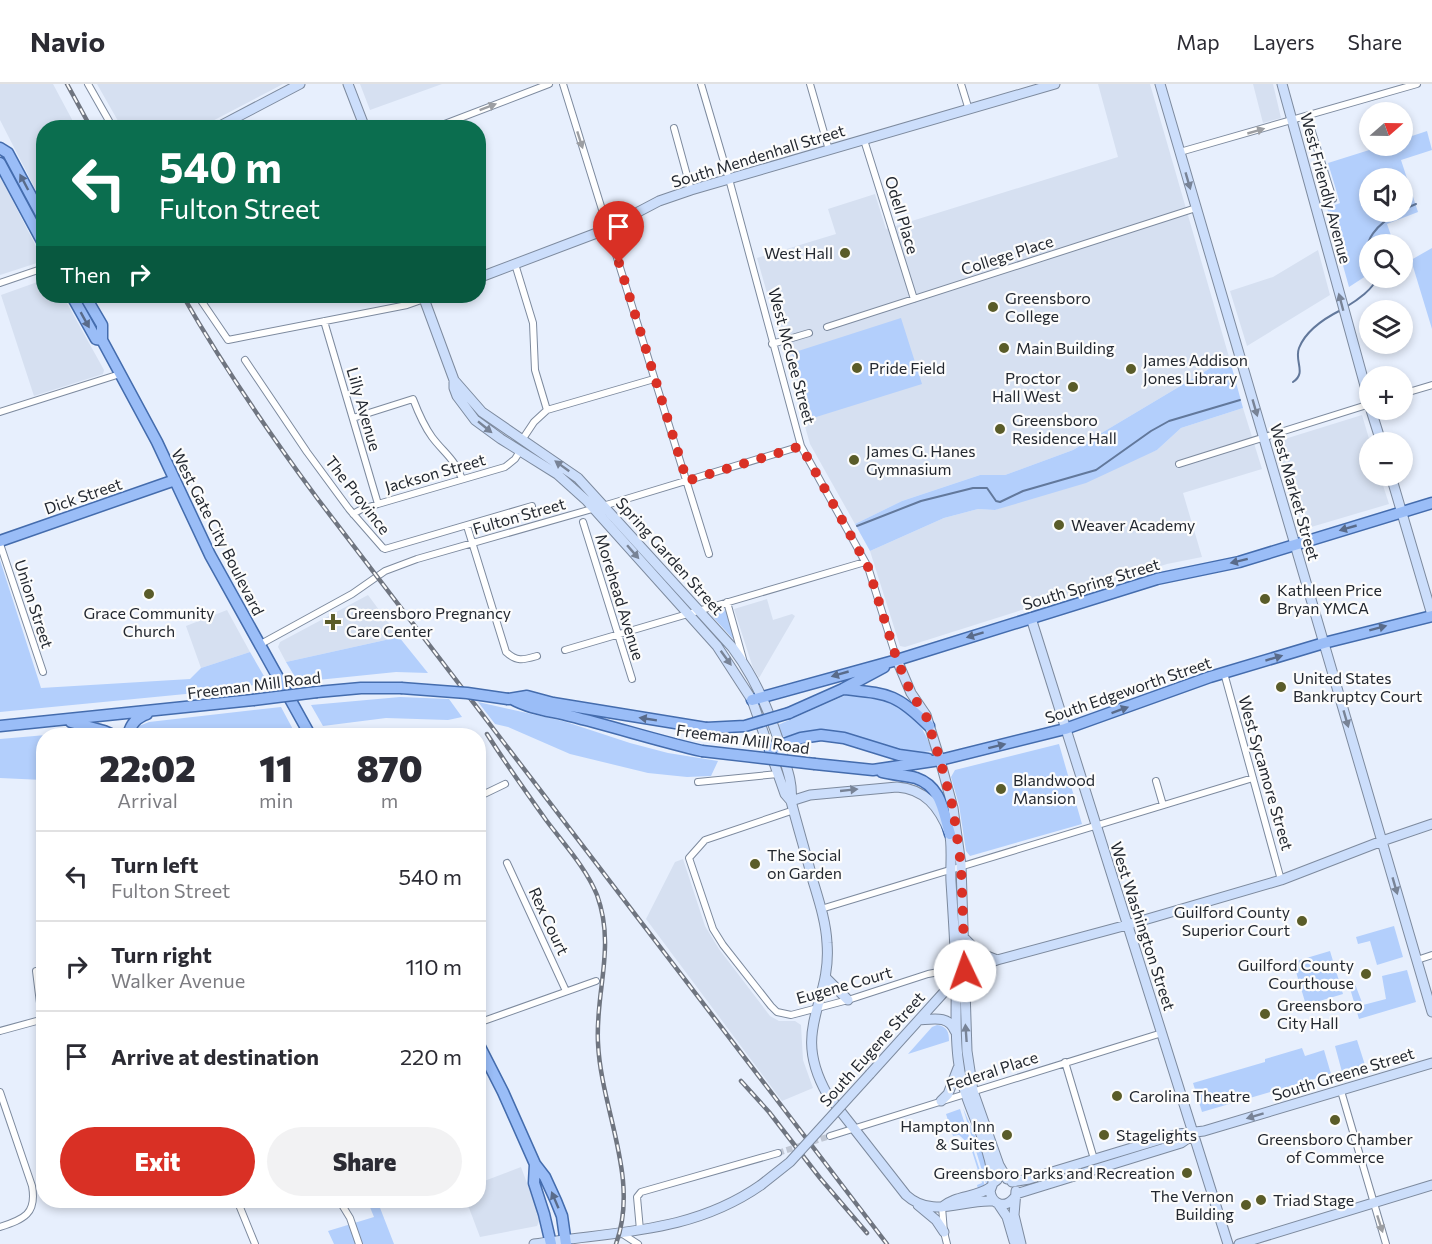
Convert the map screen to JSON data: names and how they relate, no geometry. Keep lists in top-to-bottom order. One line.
{"streets":{"main road":["South Mendenhall Street","West Friendly Avenue","West McGee Street","West Market Street","Dick Street","West Gate City Boulevard","Spring Garden Street","South Spring Street","Freeman Mill Road","South Edgeworth Street","West Washington Street","South Eugene Street","South Greene Street"],"street":["Odell Place","College Place","Lilly Avenue","Jackson Street","The Province","Fulton Street","Morehead Avenue","Union Street","West Sycamore Street","Rex Court","Eugene Court","Federal Place"]},"crossings":[["South Mendenhall Street","Odell Place"],["South Mendenhall Street","West McGee Street"],["Odell Place","College Place"],["College Place","West Market Street"],["West McGee Street","Fulton Street"],["West McGee Street","South Spring Street"],["West McGee Street","Freeman Mill Road"],["West McGee Street","South Edgeworth Street"],["West McGee Street","Eugene Court"],["West McGee Street","South Eugene Street"],["West McGee Street","Federal Place"],["West McGee Street","South Greene Street"],["Lilly Avenue","Jackson Street"],["Jackson Street","The Province"],["Jackson Street","Spring Garden Street"],["West Market Street","South Spring Street"],["West Market Street","South Edgeworth Street"],["Dick Street","West Gate City Boulevard"],["Dick Street","Union Street"],["Fulton Street","West Gate City Boulevard"],["Fulton Street","Spring Garden Street"],["Spring Garden Street","Eugene Court"],["Spring Garden Street","Federal Place"],["South Spring Street","Freeman Mill Road"],["South Spring Street","West Washington Street"],["Freeman Mill Road","South Edgeworth Street"],["South Edgeworth Street","West Sycamore Street"],["South Edgeworth Street","West Washington Street"],["West Washington Street","Federal Place"],["West Washington Street","South Greene Street"],["Eugene Court","South Eugene Street"]],"one_way":["West Friendly Avenue","West Market Street","South Spring Street","South Edgeworth Street"],"places":{"other":["West Hall","Greensboro College","Main Building","Pride Field","James Addison Jones Library","Proctor Hall West","Greensboro Residence Hall","James G. Hanes Gymnasium","Weaver Academy","Grace Community Church","Kathleen Price Bryan YMCA","United States Bankruptcy Court","Blandwood Mansion","The Social on Garden","Guilford County Superior Court","Guilford County Courthouse","Greensboro City Hall","Carolina Theatre","Greensboro Chamber of Commerce","Hampton Inn & Suites","Stagelights","Greensboro Parks and Recreation","Triad Stage","The Vernon Building"],"health":["Greensboro Pregnancy Care Center"]},"north":"right","page":{"header":"Navio","nav":["Map","Layers","Share"],"map_buttons":["+","−"],"turn":["540 m","Fulton Street"],"then":"Then","eta":["22:02","Arrival","11","min","870","m"],"list":[{"name":"Turn left","note":"Fulton Street","value":"540 m"},{"name":"Turn right","note":"Walker Avenue","value":"110 m"},{"name":"Arrive at destination","value":"220 m"}],"buttons":["Exit","Share"]}}
